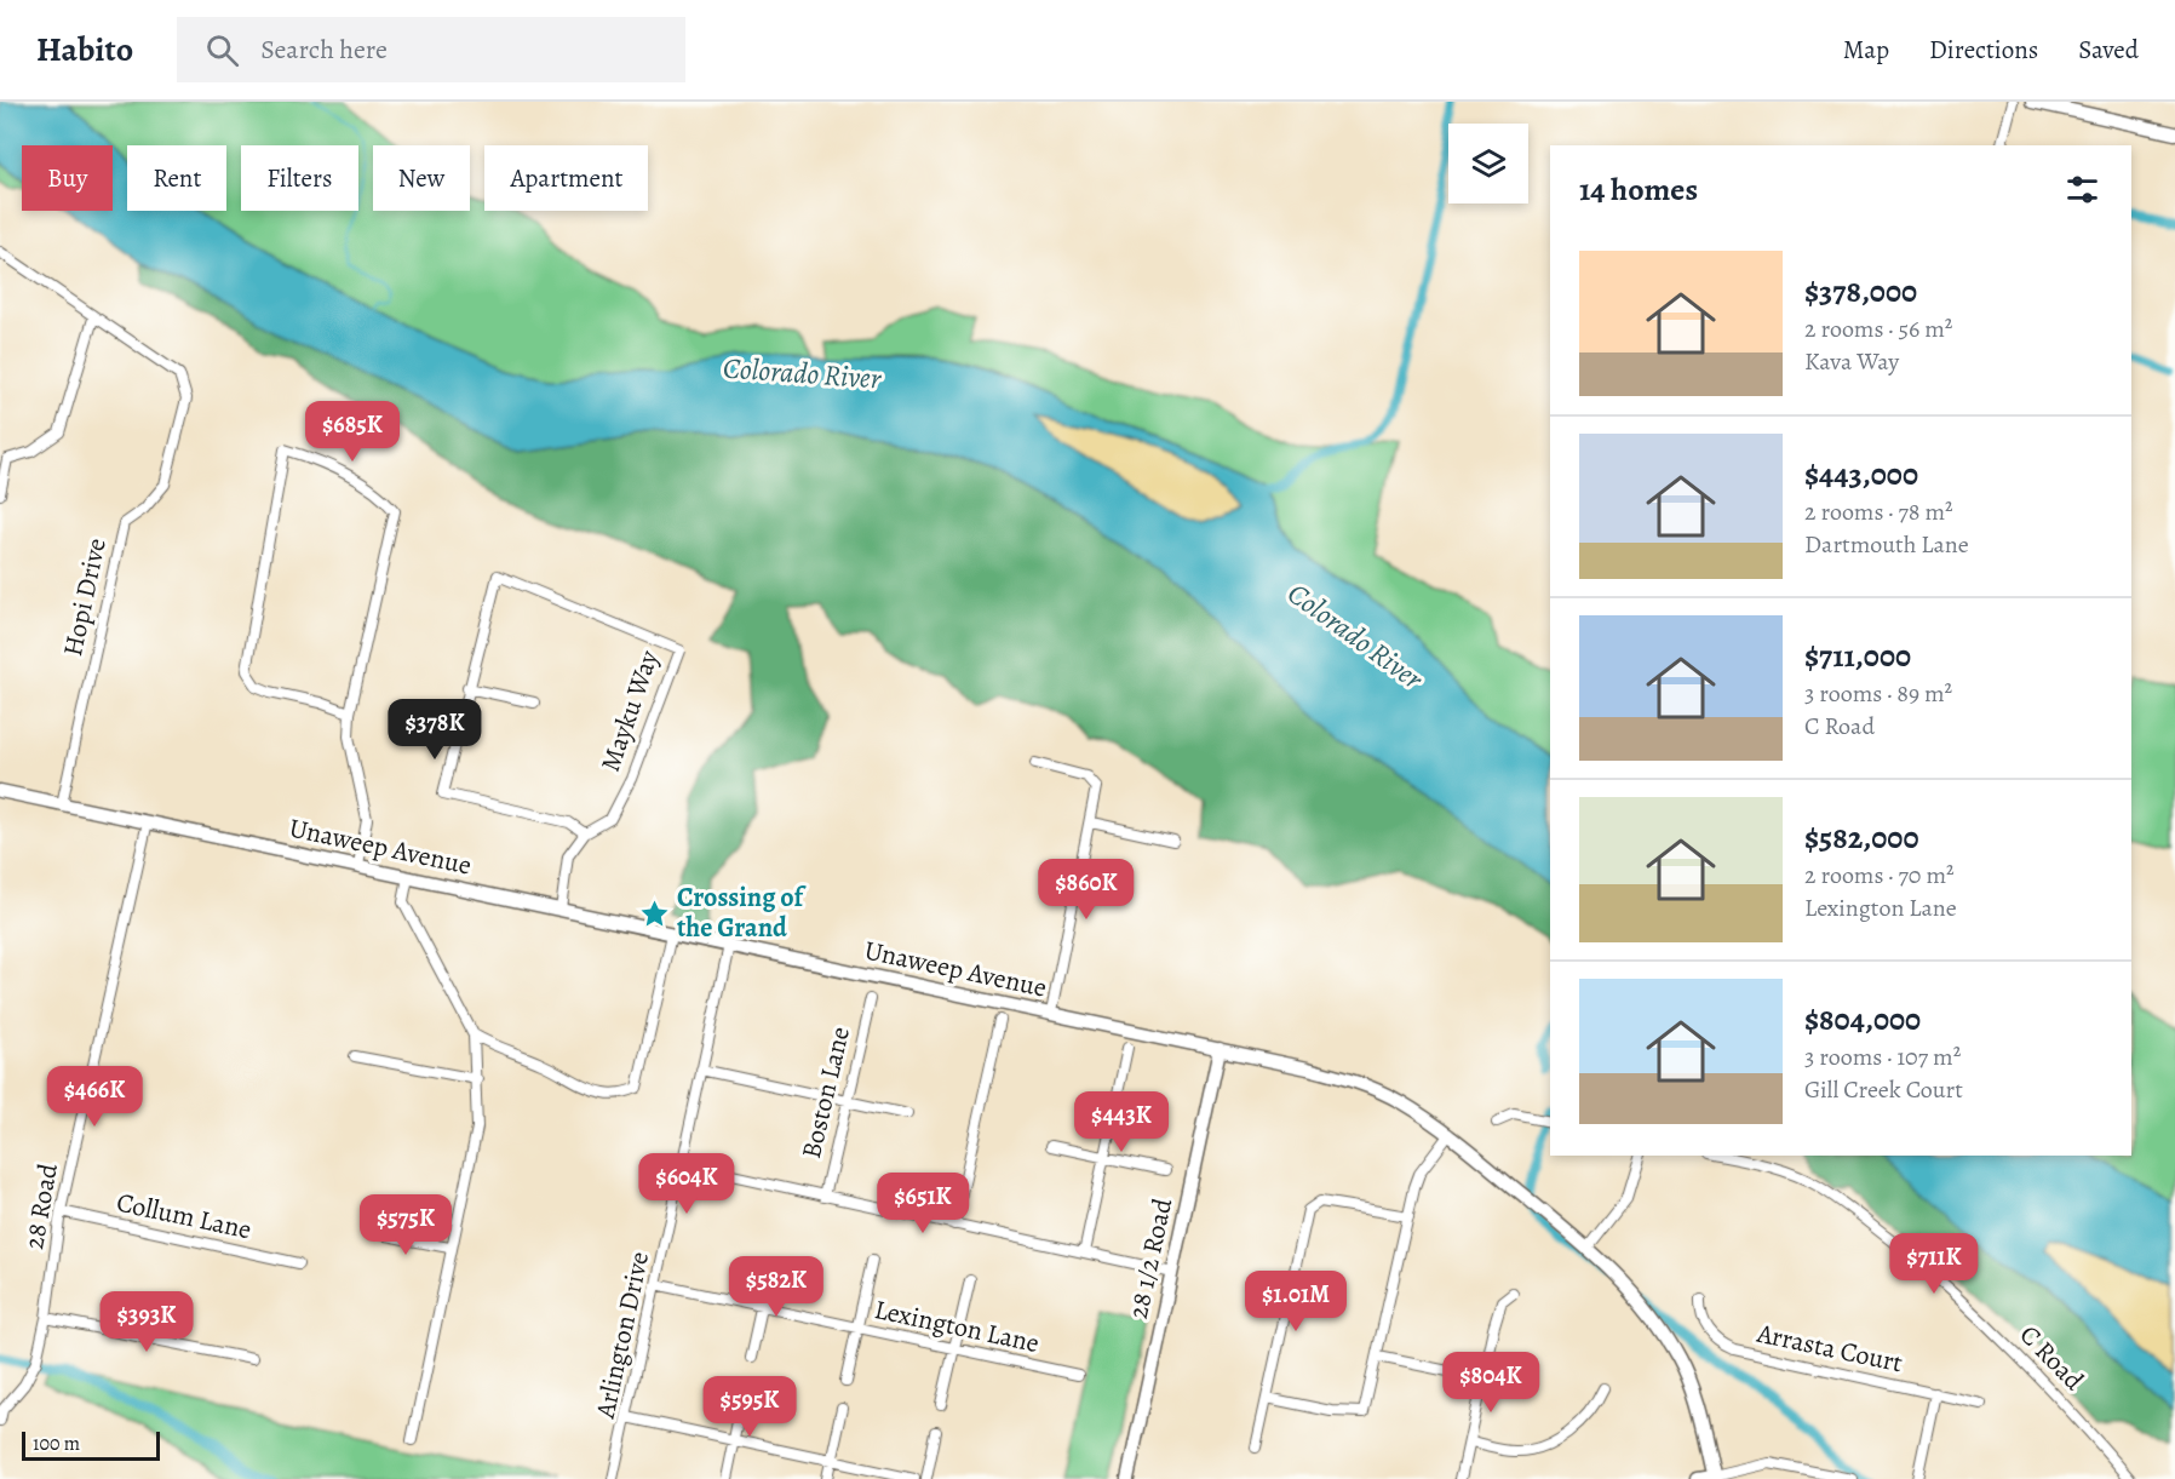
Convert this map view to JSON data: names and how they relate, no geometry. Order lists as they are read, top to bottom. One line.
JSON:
{"streets":{"main road":["Unaweep Avenue","28 1/2 Road"],"street":["Hopi Drive","Mayku Way","Boston Lane","28 Road","Collum Lane","Lexington Lane","Arlington Drive","Arrasta Court","C Road"]},"crossings":[["Hopi Drive","Unaweep Avenue"],["Mayku Way","Unaweep Avenue"],["Unaweep Avenue","28 Road"],["Unaweep Avenue","28 1/2 Road"],["Unaweep Avenue","Arlington Drive"],["28 Road","Collum Lane"],["Lexington Lane","Arlington Drive"]],"water":["Colorado River"],"places":{"place":["Crossing of the Grand"]},"scale_bar":"100 m","page":{"header":"Habito","search":"Search here","nav":["Map","Directions","Saved"],"chip":["Buy","Rent","Filters","New","Apartment"],"heading":"14 homes","list":[{"name":"$378,000","note":"2 rooms · 56 m² · Kava Way"},{"name":"$443,000","note":"2 rooms · 78 m² · Dartmouth Lane"},{"name":"$711,000","note":"3 rooms · 89 m² · C Road"},{"name":"$582,000","note":"2 rooms · 70 m² · Lexington Lane"},{"name":"$804,000","note":"3 rooms · 107 m² · Gill Creek Court"}],"price":["$685K","$378K","$860K","$466K","$443K","$604K","$651K","$575K","$711K","$582K","$1.01M","$393K","$804K","$595K"],"scale":"100 m"}}
